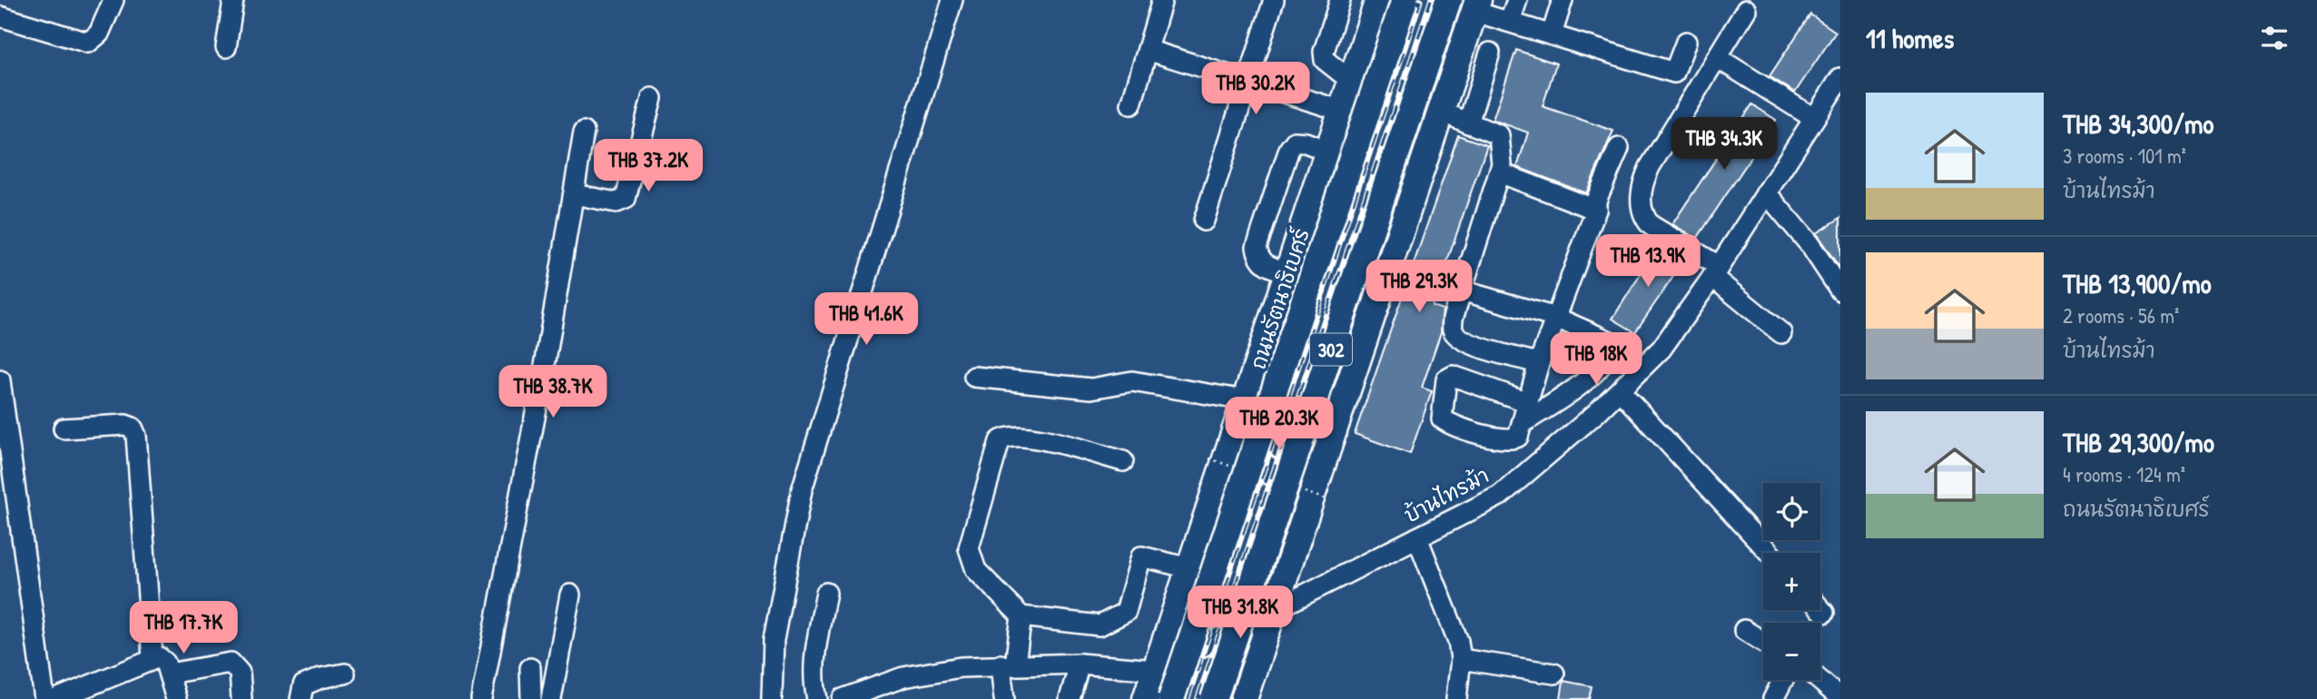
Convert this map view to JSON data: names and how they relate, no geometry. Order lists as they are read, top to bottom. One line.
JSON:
{"streets":{"main road":["ถนนรัตนาธิเบศร์","302"],"street":["บ้านไทรม้า"]},"crossings":[["302","บ้านไทรม้า"]],"page":{"heading":"11 homes","price":["THB 30.2K","THB 34.3K","THB 37.2K","THB 13.9K","THB 29.3K","THB 41.6K","THB 18K","THB 38.7K","THB 20.3K","THB 31.8K","THB 17.7K"],"list":[{"name":"THB 34,300/mo","note":"3 rooms · 101 m² · บ้านไทรม้า"},{"name":"THB 13,900/mo","note":"2 rooms · 56 m² · บ้านไทรม้า"},{"name":"THB 29,300/mo","note":"4 rooms · 124 m² · ถนนรัตนาธิเบศร์"}],"map_buttons":["+","−"]}}
